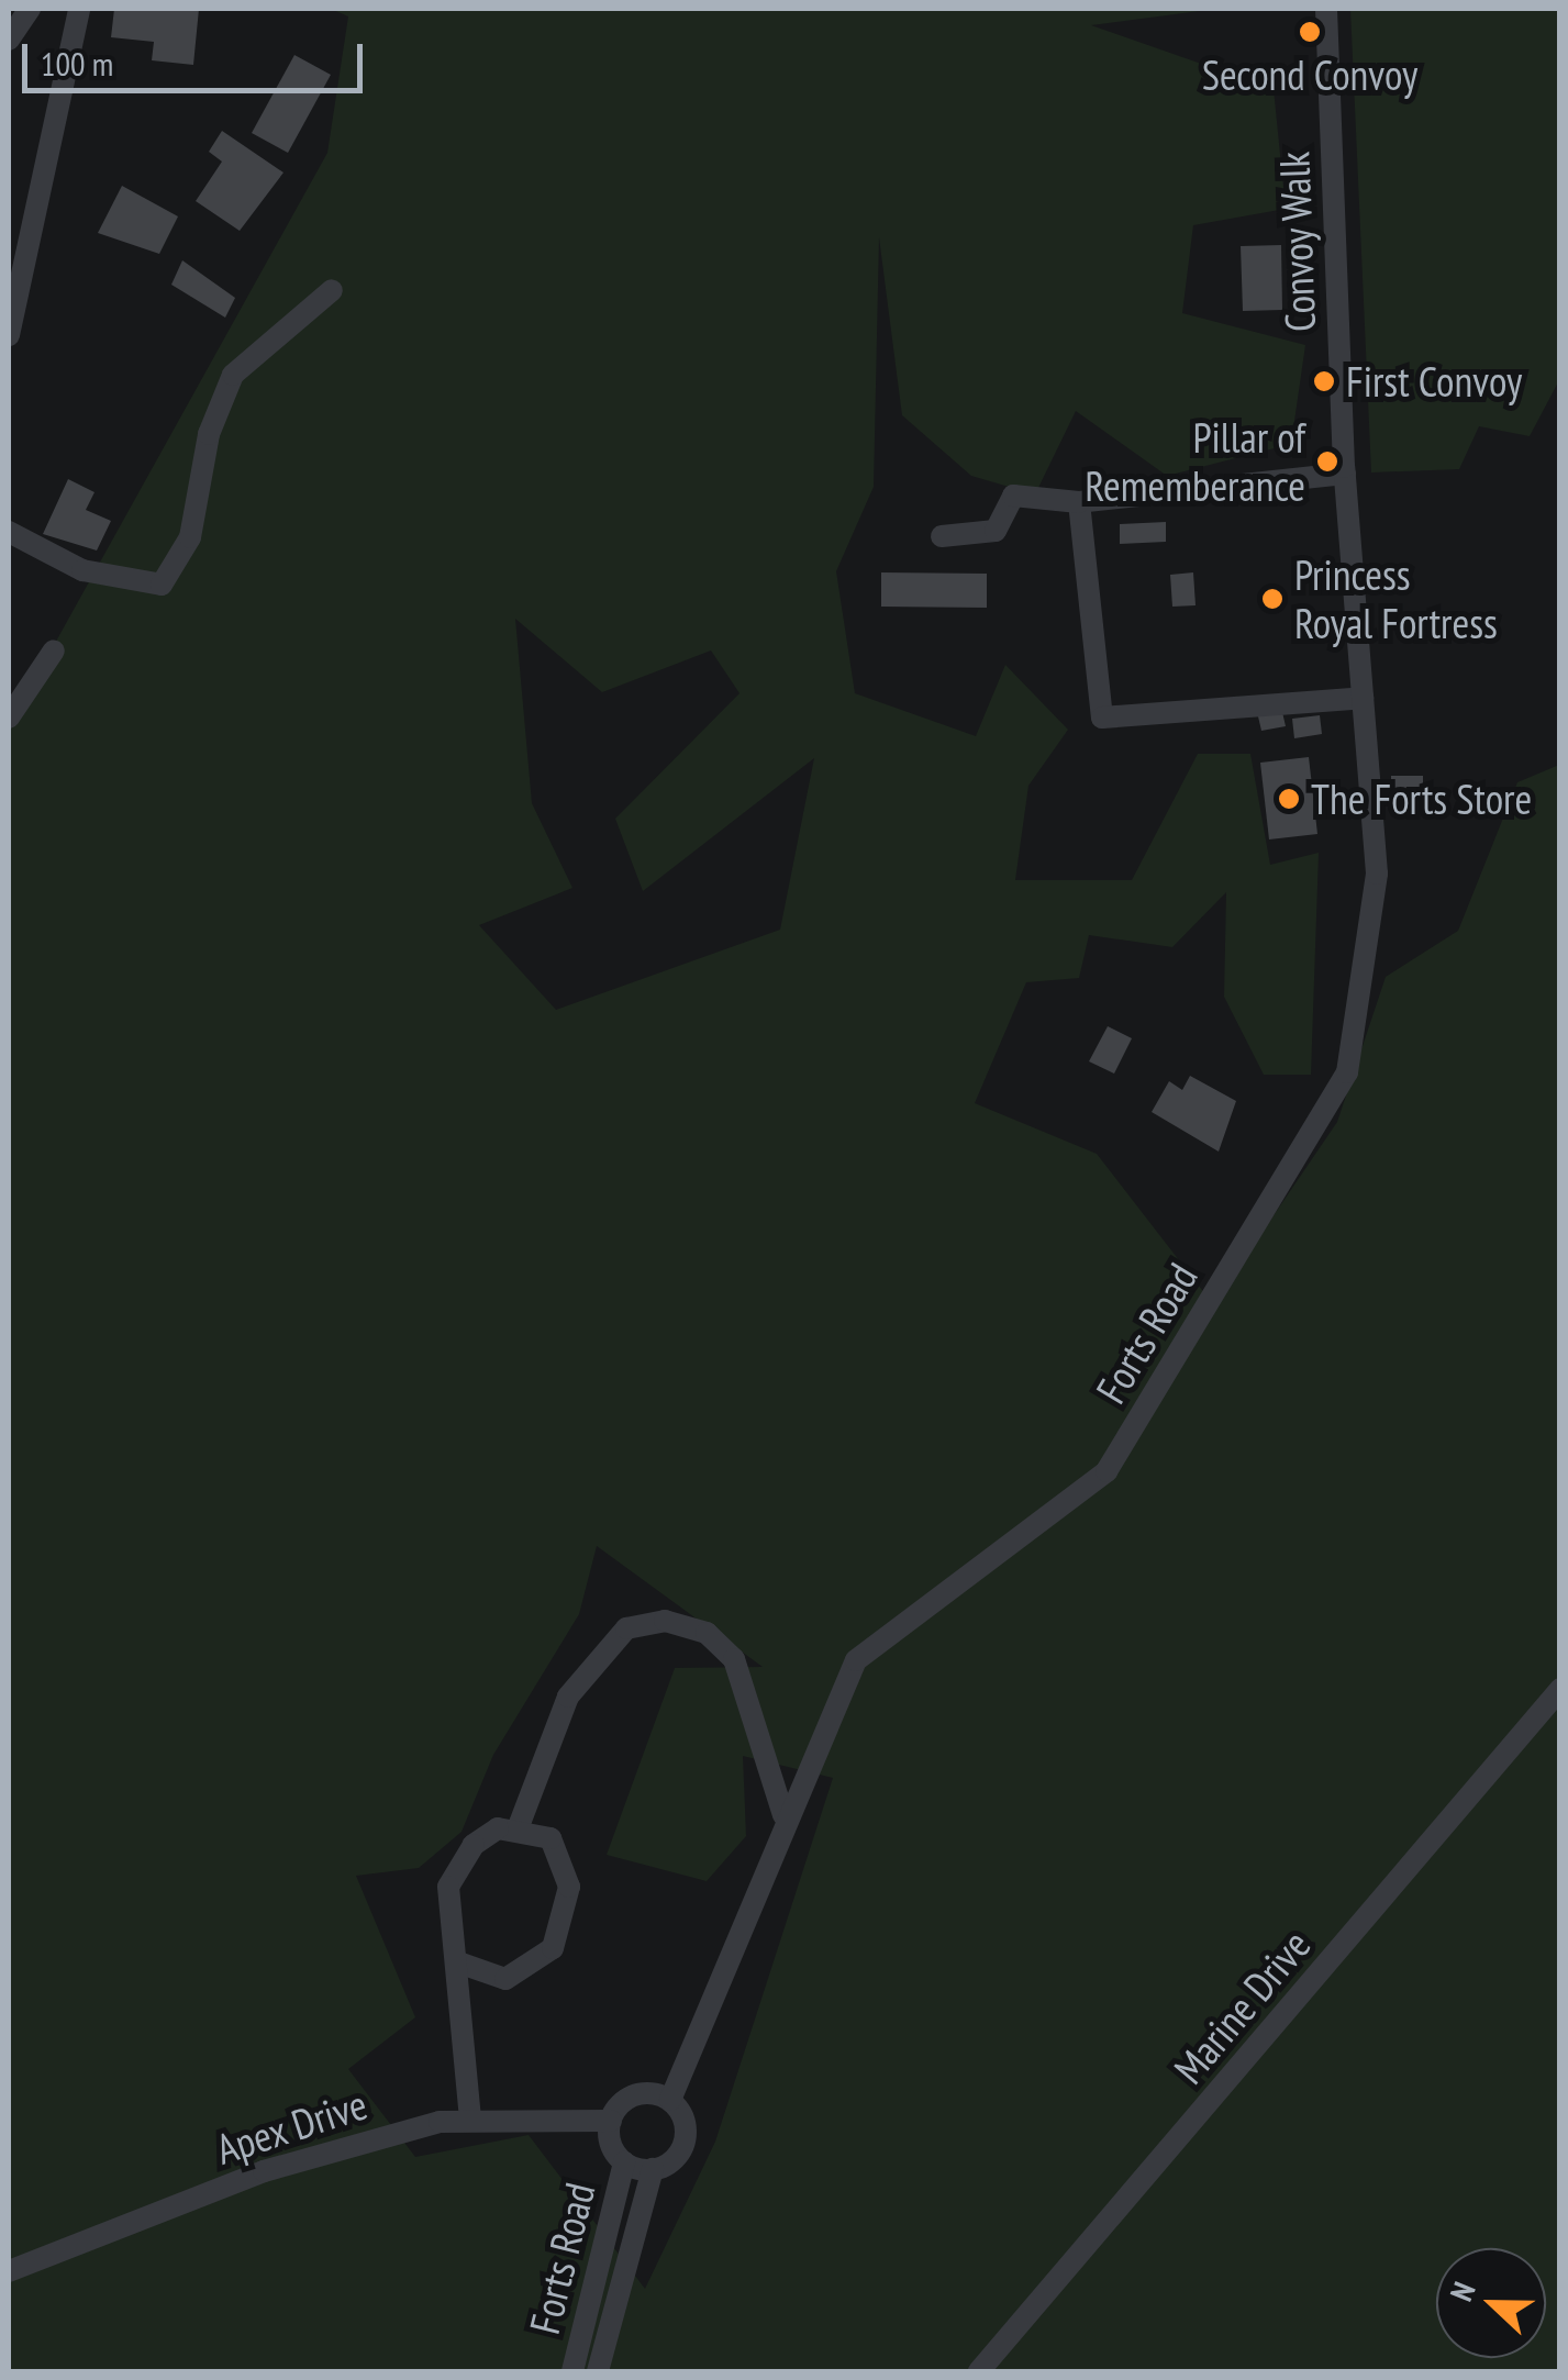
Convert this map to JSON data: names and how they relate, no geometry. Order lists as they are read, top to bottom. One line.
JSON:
{"streets":{"street":["Convoy Walk","Forts Road","Marine Drive","Apex Drive"]},"crossings":[["Convoy Walk","Forts Road"],["Forts Road","Apex Drive"]],"places":["Second Convoy","First Convoy","Pillar of Rememberance","Princess Royal Fortress","The Forts Store"],"scale_bar":"100 m","north":"left"}
